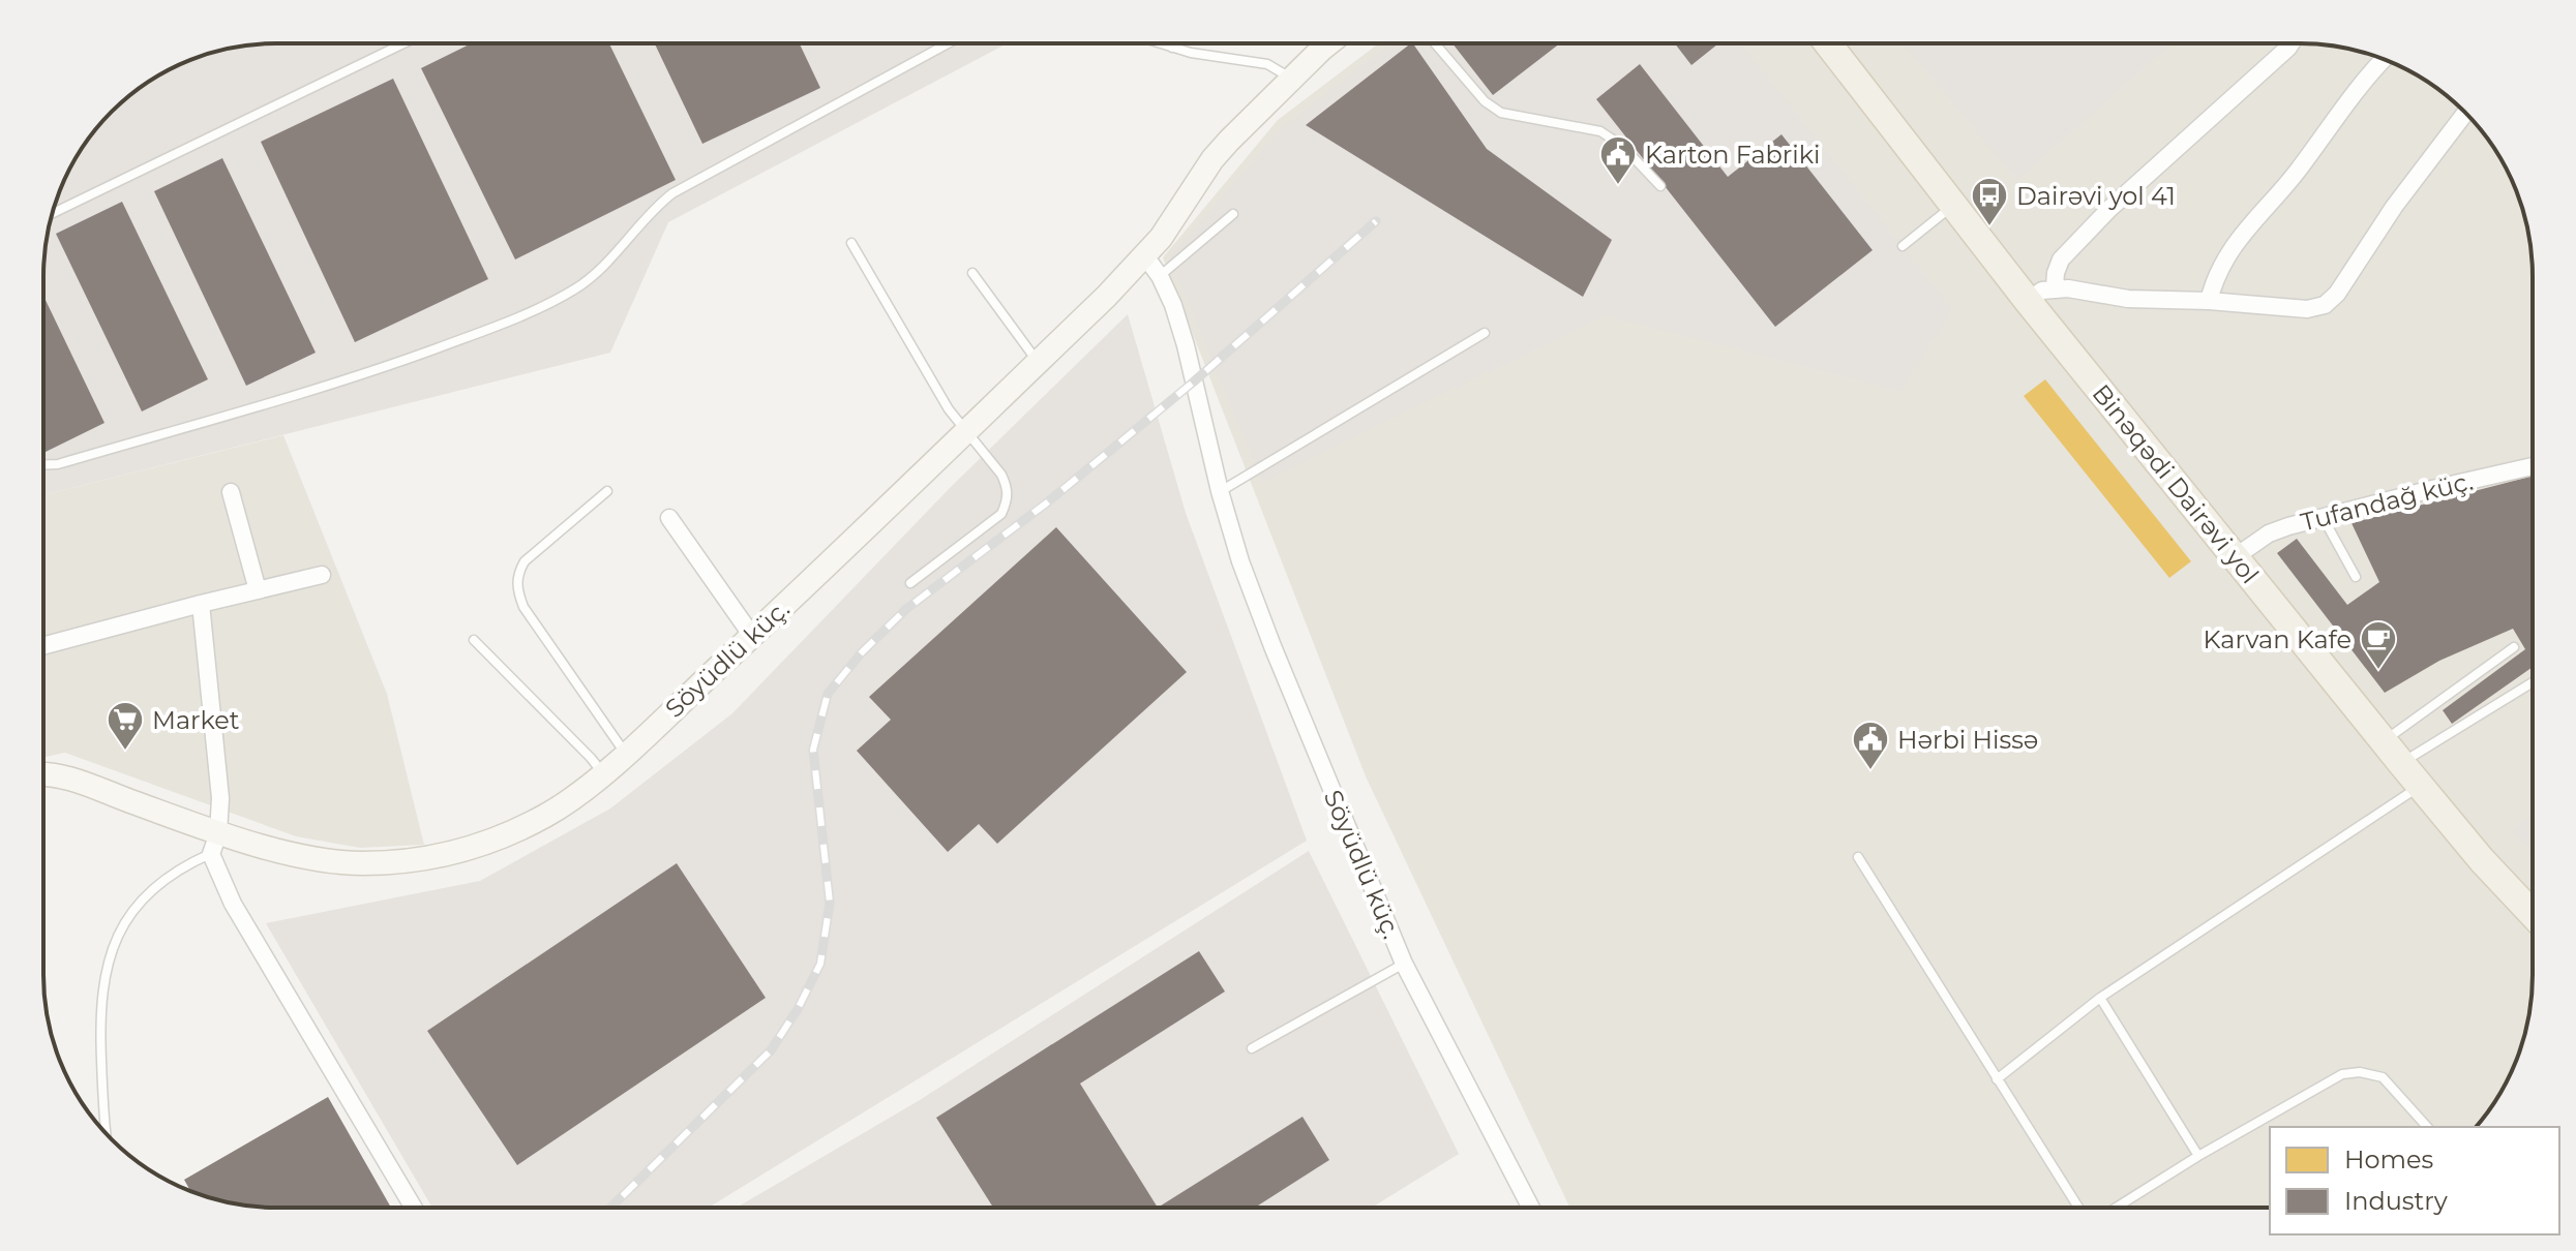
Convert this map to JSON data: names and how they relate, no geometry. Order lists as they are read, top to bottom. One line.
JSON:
{"streets":{"main road":["Binəqədi Dairəvi yol"],"street":["Tufandağ küç.","Söyüdlü küç."]},"crossings":[["Binəqədi Dairəvi yol","Tufandağ küç."]],"places":{"public building":["Karton Fabriki","Hərbi Hissə"],"bus stop":["Dairəvi yol 41"],"cafe":["Karvan Kafe"],"supermarket":["Market"]},"legend":["Homes","Industry"]}
